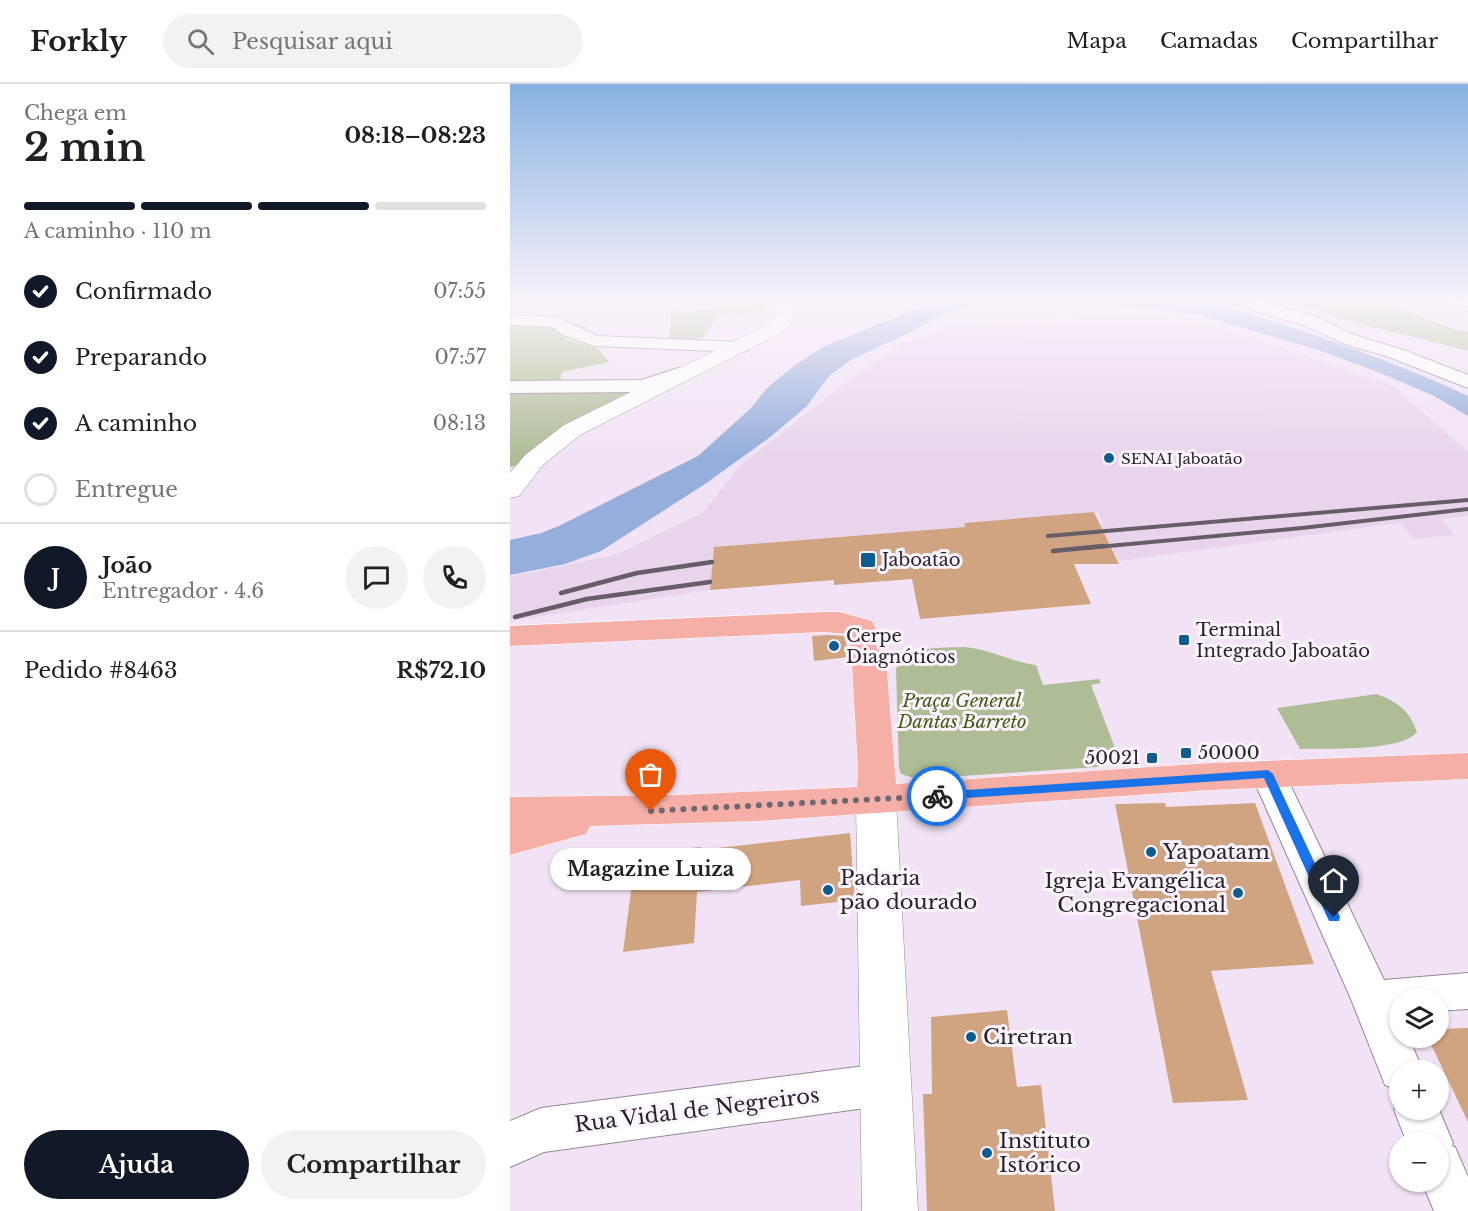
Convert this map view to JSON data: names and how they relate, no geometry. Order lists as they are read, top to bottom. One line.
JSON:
{"streets":{"street":["Rua Vidal de Negreiros"]},"parks":["Praça General Dantas Barreto"],"places":{"other":["SENAI Jaboatão","Cerpe Diagnóticos","Magazine Luiza","Yapoatam","Padaria pão dourado","Igreja Evangélica Congregacional","Ciretran","Instituto Istórico"],"transit":["Jaboatão","Terminal Integrado Jaboatão","50000","50021"]},"page":{"header":"Forkly","search":"Pesquisar aqui","nav":["Mapa","Camadas","Compartilhar"],"heading":["2 min","Chega em","08:18–08:23"],"panel":["João","Entregador · 4.6","Pedido #8463","R$72.10"],"bar":"A caminho · 110 m","list":[["Confirmado","07:55"],["Preparando","07:57"],["A caminho","08:13"],"Entregue"],"round":"J","bubble":"Magazine Luiza","map_buttons":["+","−"],"buttons":["Ajuda","Compartilhar"]}}
